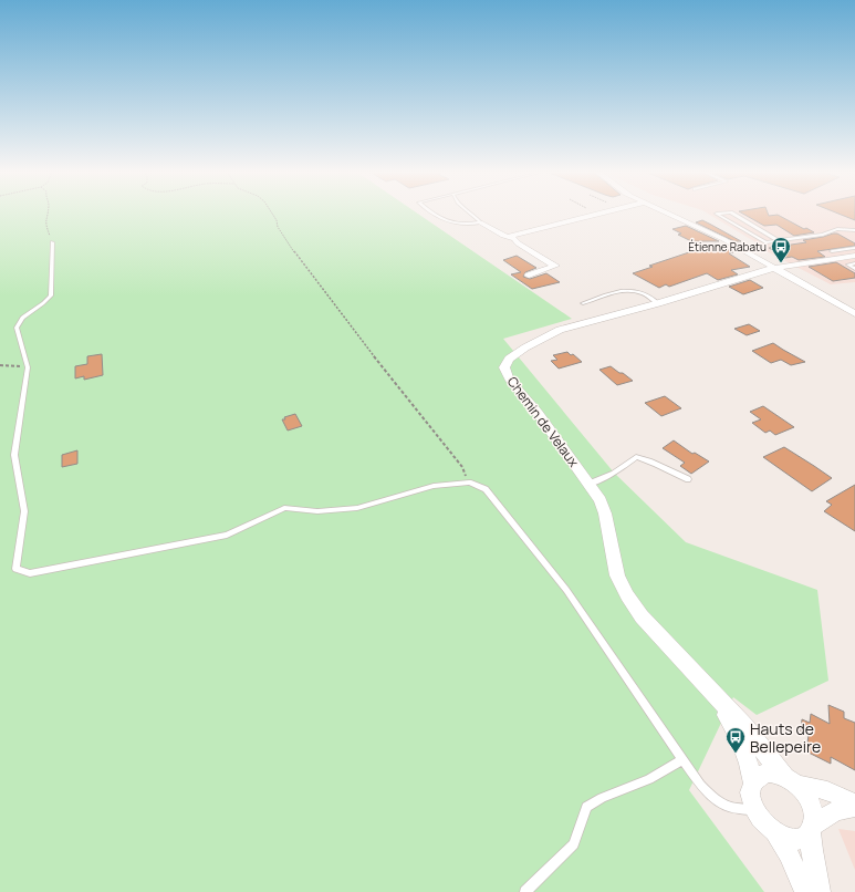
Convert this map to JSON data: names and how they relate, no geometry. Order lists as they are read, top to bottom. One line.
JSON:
{"streets":{"street":["Chemin de Velaux"]},"places":{"bus stop":["Étienne Rabatu","Hauts de Bellepeire"]}}
